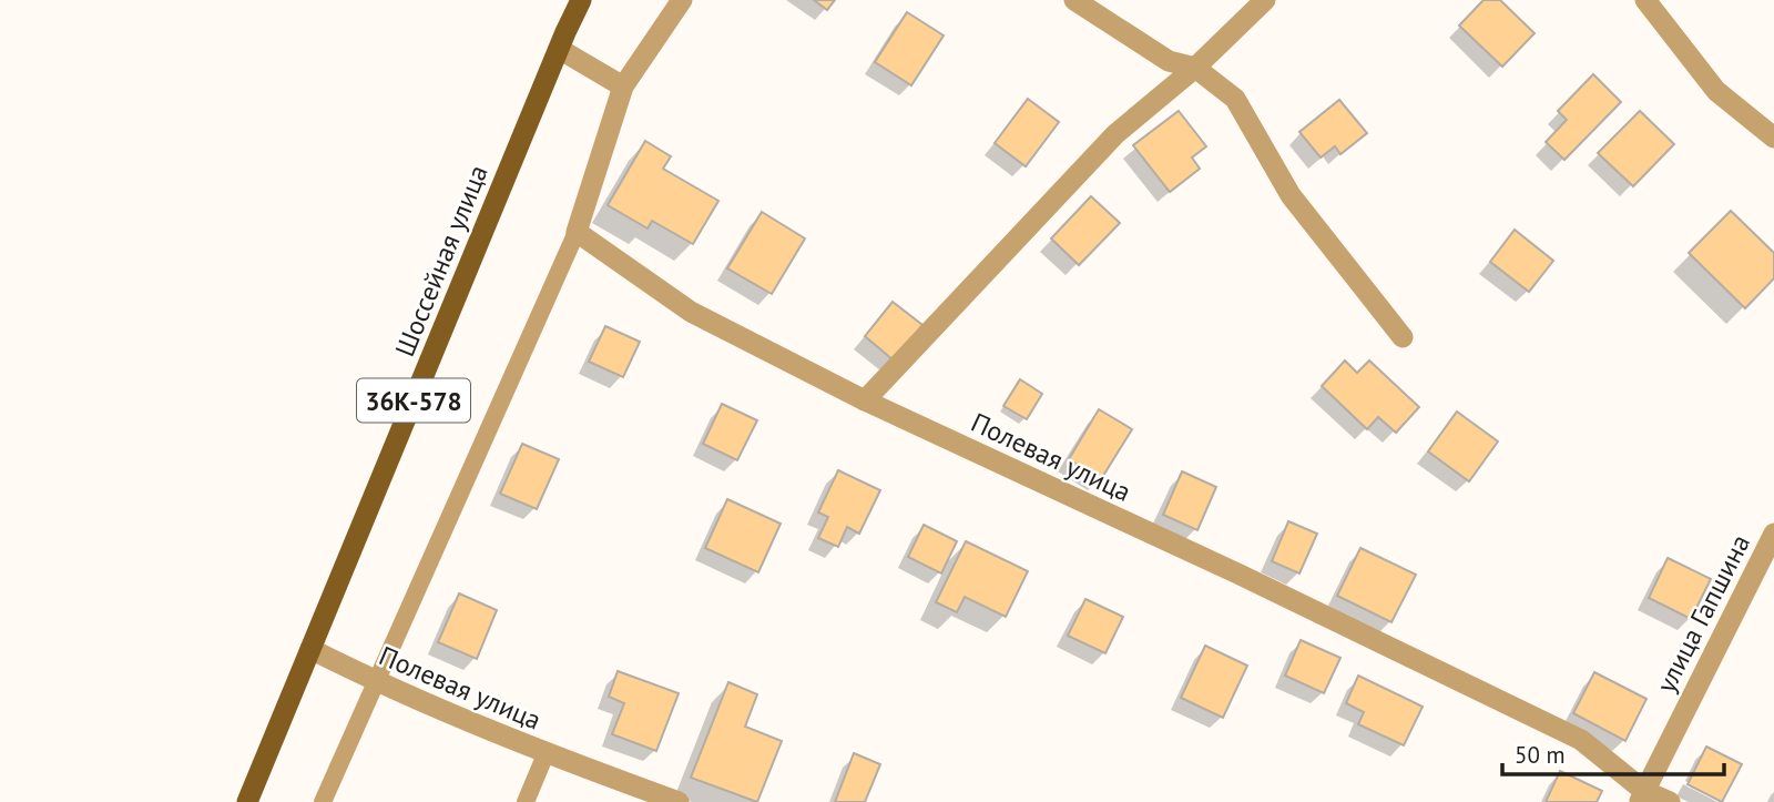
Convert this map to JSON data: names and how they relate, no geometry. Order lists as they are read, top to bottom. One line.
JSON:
{"streets":{"main road":["Шоссейная улица","36К-578"],"street":["Полевая улица","улица Гапшина"]},"crossings":[["Шоссейная улица","Полевая улица"],["Полевая улица","улица Гапшина"]],"scale_bar":"50 m"}
